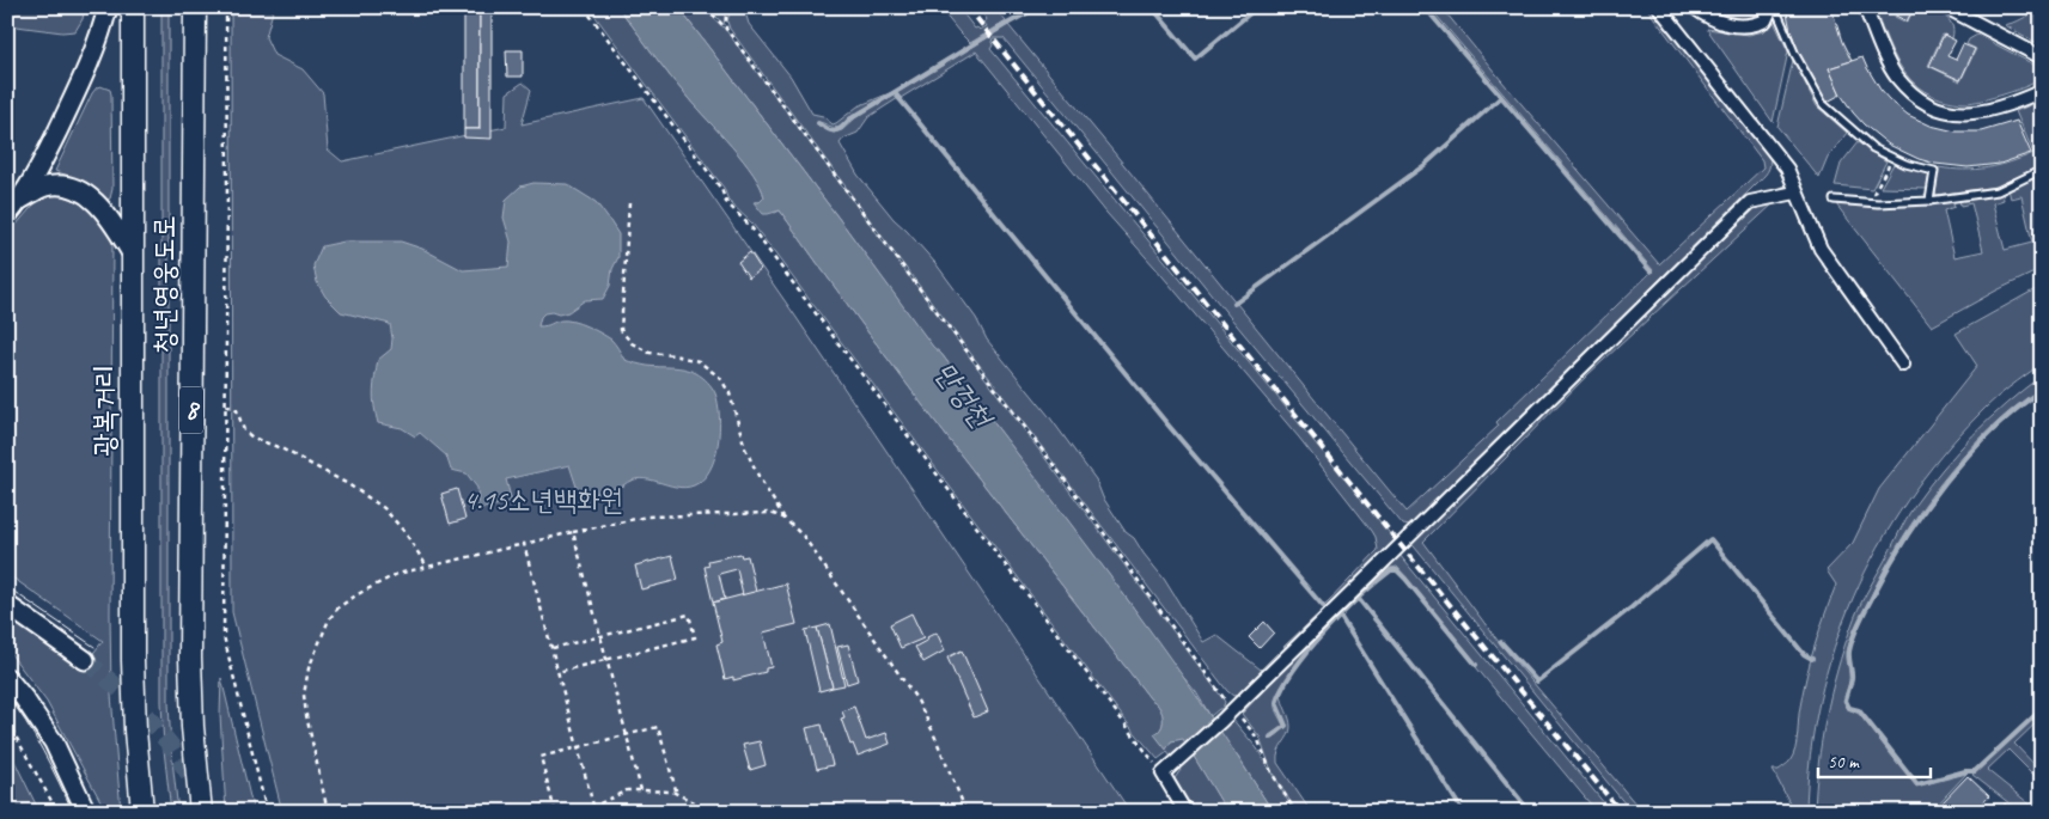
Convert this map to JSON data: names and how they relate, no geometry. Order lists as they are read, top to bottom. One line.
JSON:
{"streets":{"highway":["청년영웅도로","광복거리","8"]},"water":["만겅천"],"parks":["4.15소년백화원"],"scale_bar":"50 m"}
